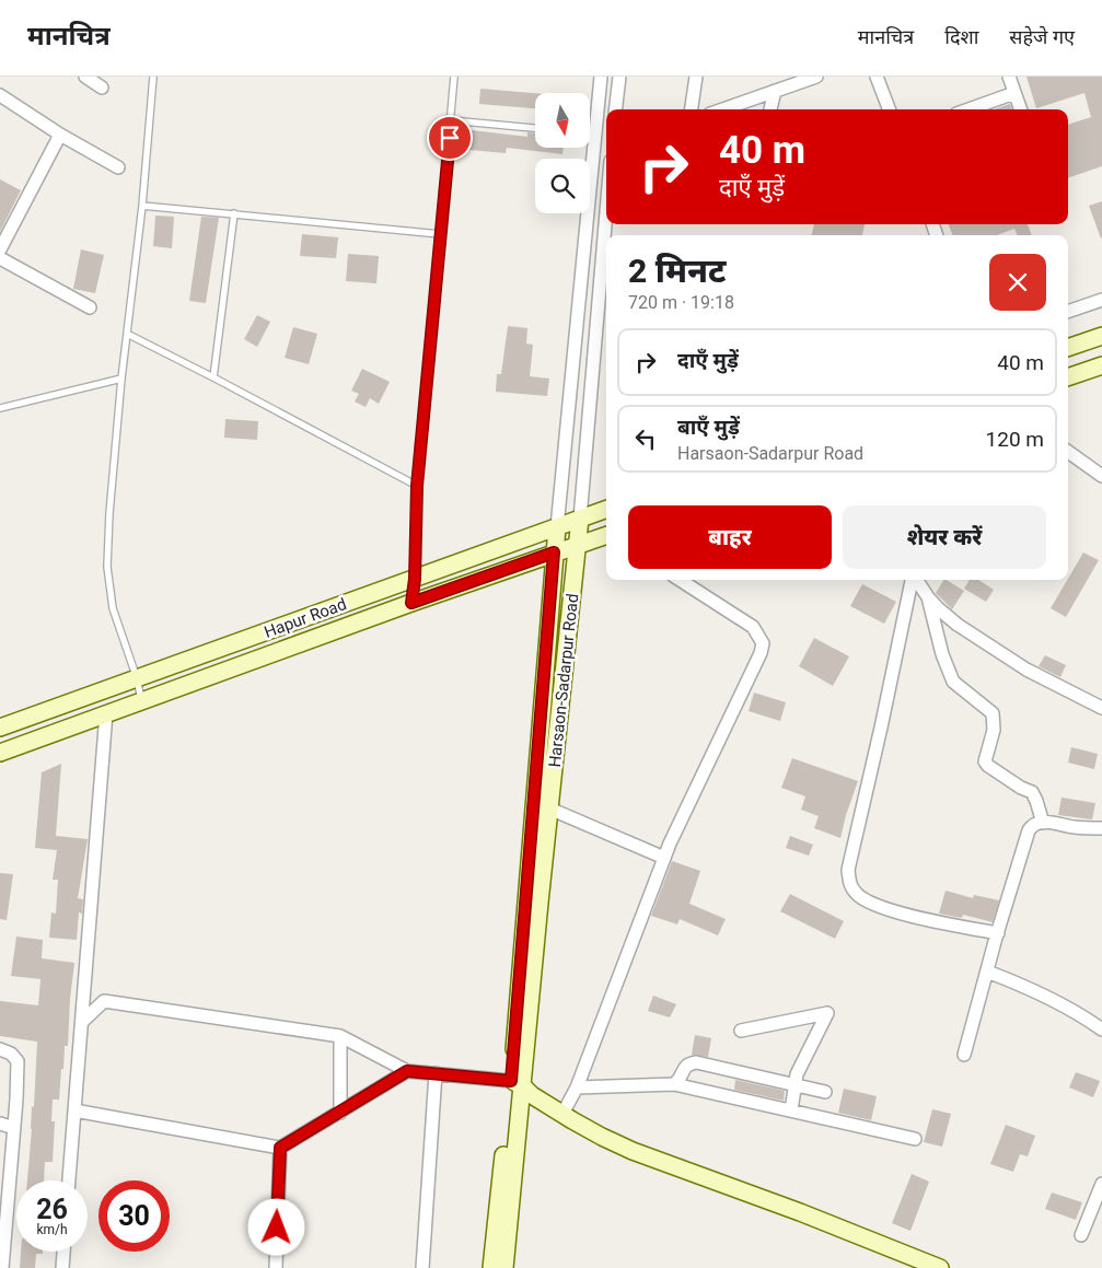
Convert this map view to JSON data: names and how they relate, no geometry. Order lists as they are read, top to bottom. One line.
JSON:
{"streets":{"street":["Hapur Road","Harsaon-Sadarpur Road"]},"crossings":[["Hapur Road","Harsaon-Sadarpur Road"]],"north":"bottom","page":{"header":"मानचित्र","nav":["मानचित्र","दिशा","सहेजे गए"],"turn":["40 m","दाएँ मुड़ें"],"heading":["2 मिनट","720 m · 19:18"],"list":[{"name":"दाएँ मुड़ें","value":"40 m"},{"name":"बाएँ मुड़ें","note":"Harsaon-Sadarpur Road","value":"120 m"}],"buttons":["बाहर","शेयर करें"],"speed":"26 km/h","limit":"30"}}
